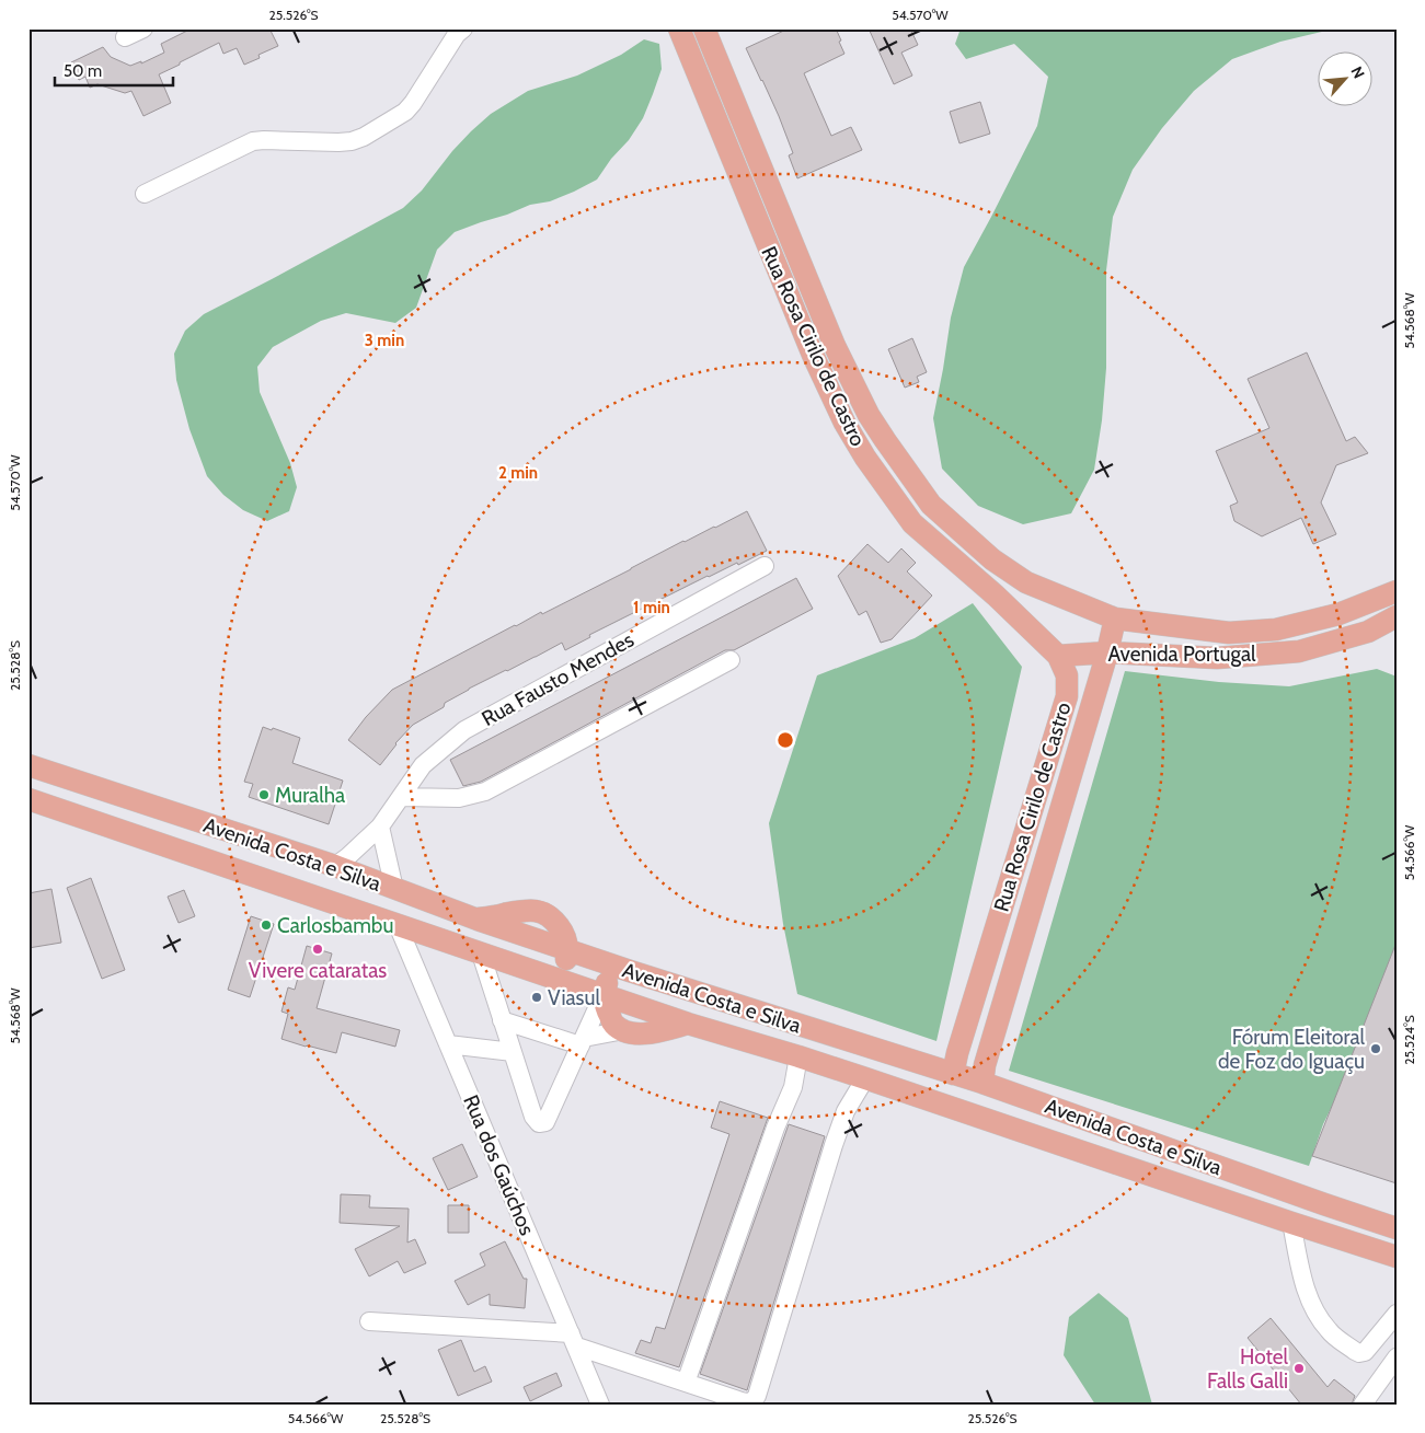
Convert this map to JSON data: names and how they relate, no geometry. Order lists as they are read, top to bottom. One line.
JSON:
{"streets":{"main road":["Rua Rosa Cirilo de Castro","Avenida Portugal","Avenida Costa e Silva"],"street":["Rua Fausto Mendes","Rua dos Gaúchos"]},"crossings":[["Rua Rosa Cirilo de Castro","Avenida Portugal"],["Rua Rosa Cirilo de Castro","Avenida Costa e Silva"],["Rua Fausto Mendes","Avenida Costa e Silva"],["Avenida Costa e Silva","Rua dos Gaúchos"]],"places":["Muralha","Carlosbambu","Vivere cataratas","Viasul","Fórum Eleitoral de Foz do Iguaçu","Hotel Falls Galli"],"scale_bar":"50 m","north":"top right","coordinates":["25.526°S","54.570°W","54.568°W","25.528°S","54.566°W","25.524°S"],"rings":["3 min","2 min","1 min"]}
